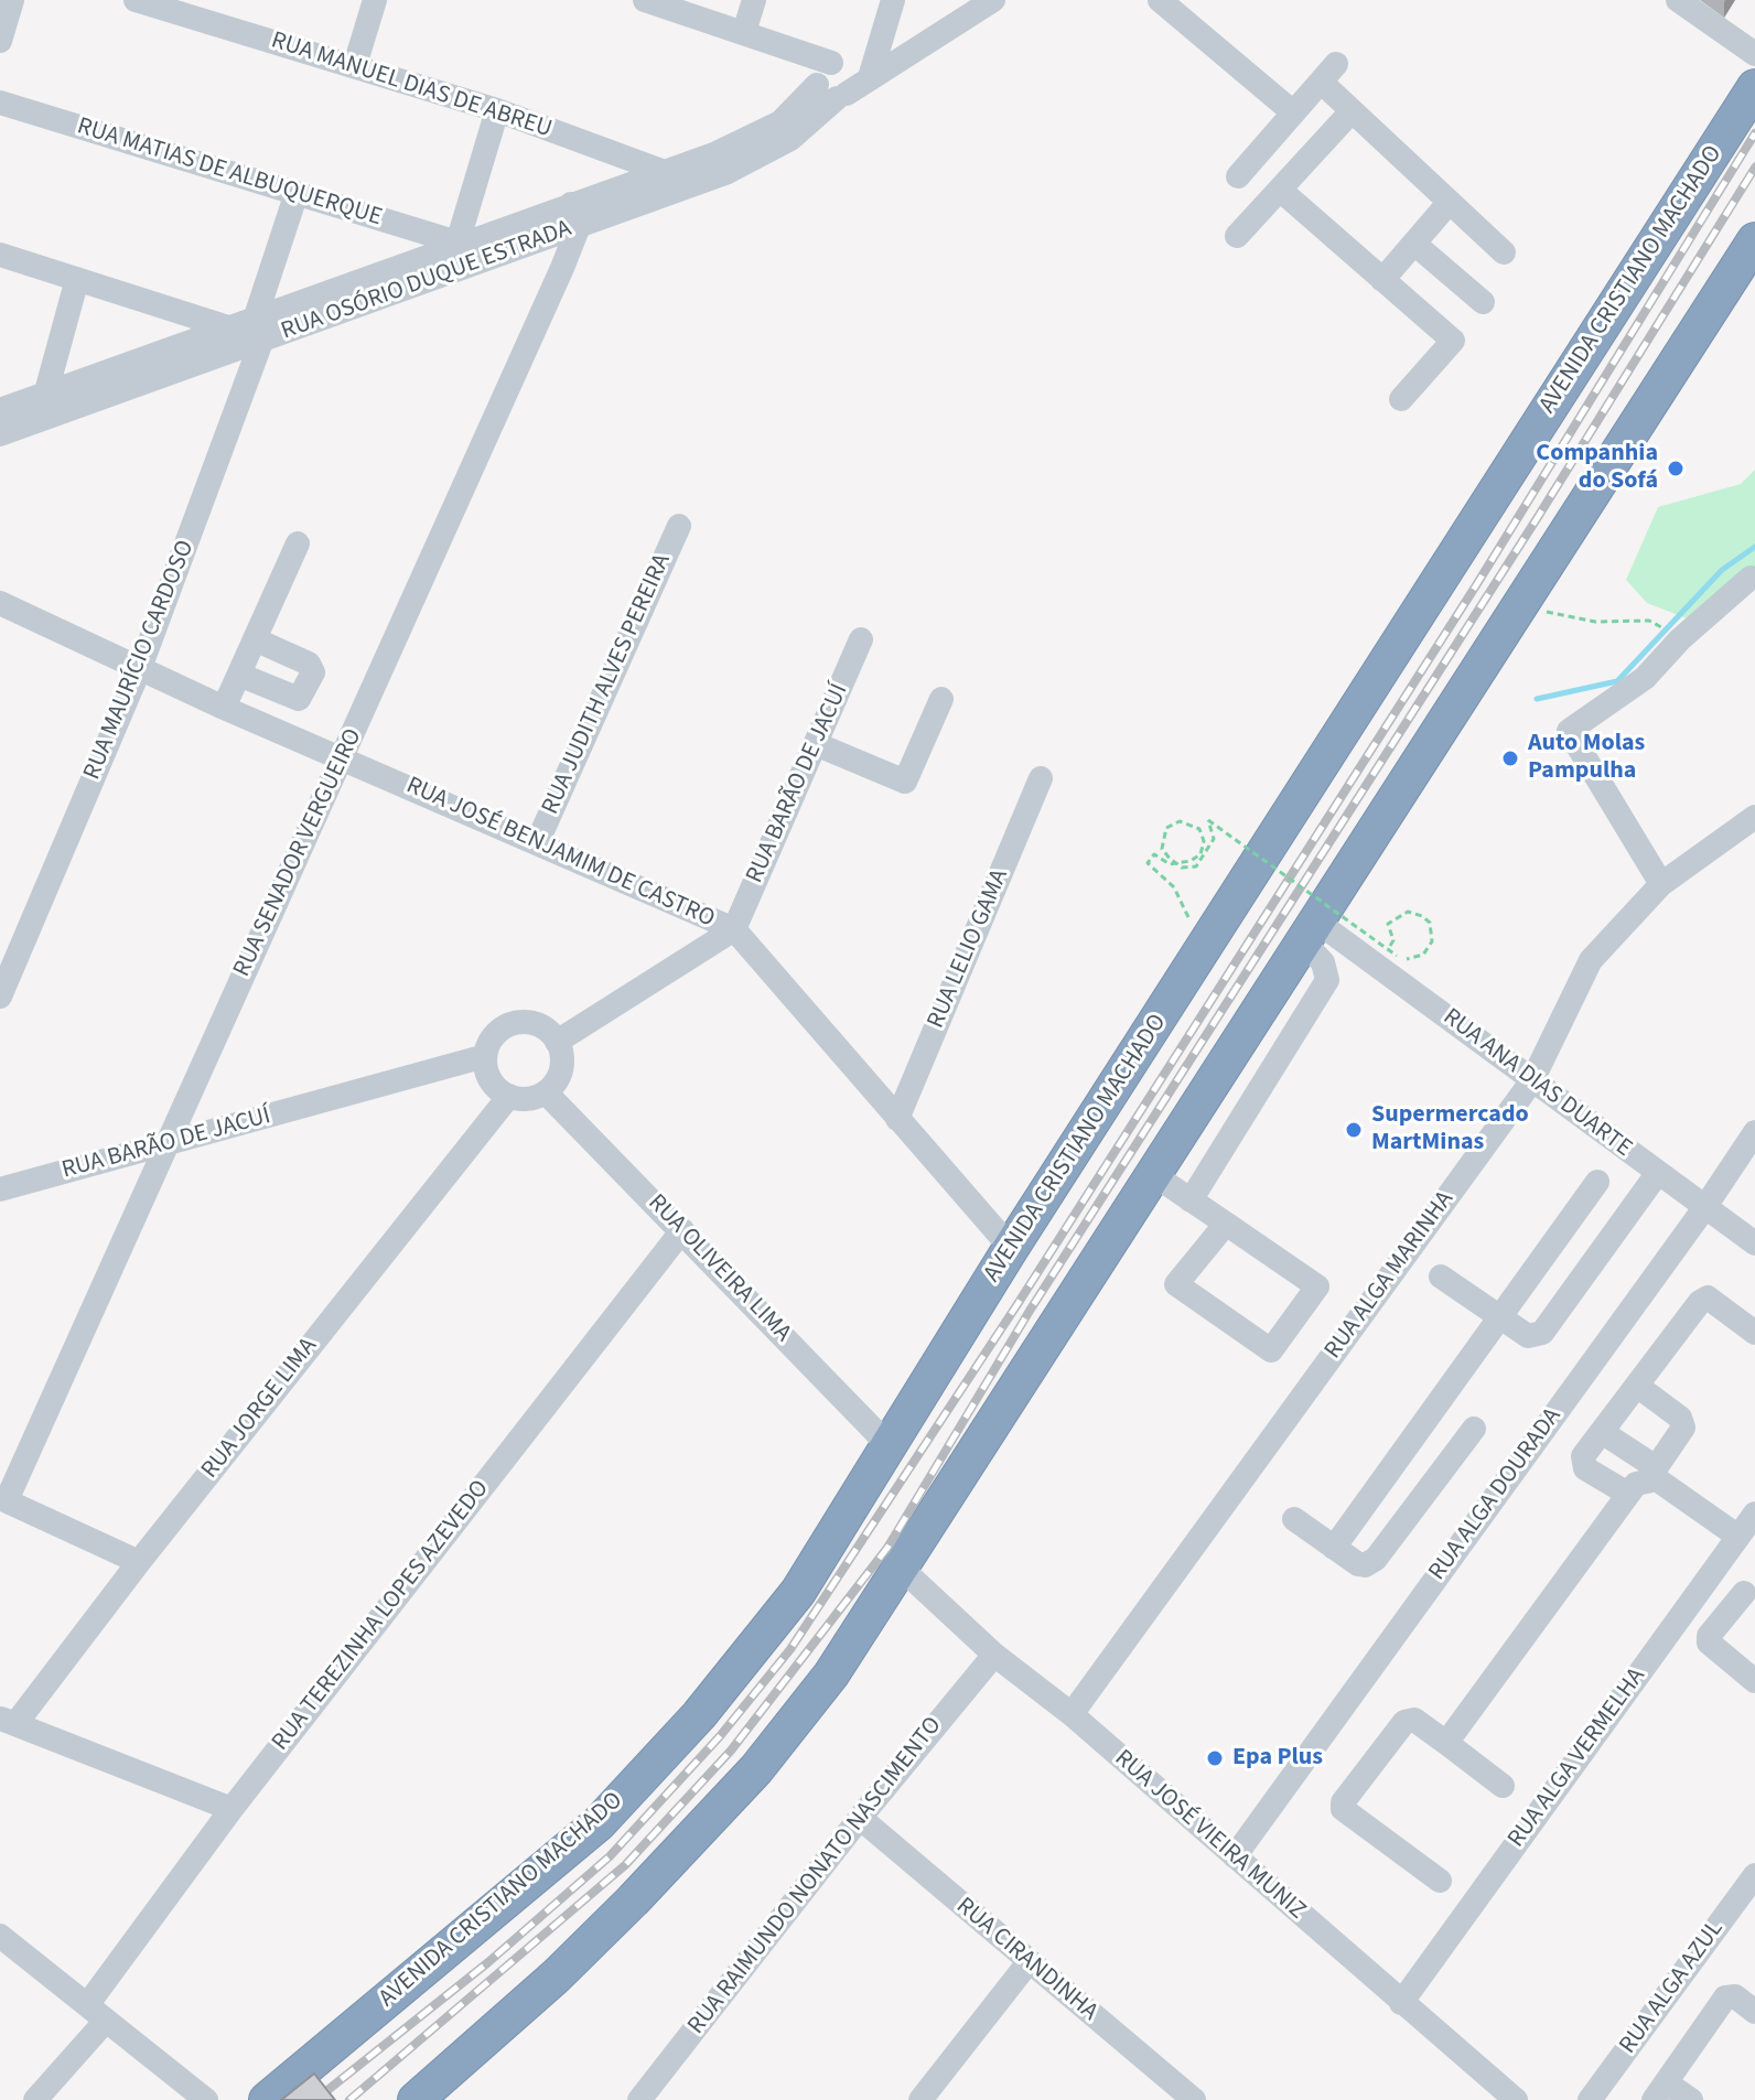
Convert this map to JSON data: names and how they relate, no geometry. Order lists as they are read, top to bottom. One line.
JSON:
{"streets":{"highway":["AVENIDA CRISTIANO MACHADO"],"street":["RUA MANUEL DIAS DE ABREU","RUA MATIAS DE ALBUQUERQUE","RUA OSÓRIO DUQUE ESTRADA","RUA MAURÍCIO CARDOSO","RUA JUDITH ALVES PEREIRA","RUA BARÃO DE JACUÍ","RUA SENADOR VERGUEIRO","RUA JOSÉ BENJAMIM DE CASTRO","RUA LELIO GAMA","RUA ANA DIAS DUARTE","RUA OLIVEIRA LIMA","RUA ALGA MARINHA","RUA JORGE LIMA","RUA ALGA DOURADA","RUA TEREZINHA LOPES AZEVEDO","RUA ALGA VERMELHA","RUA JOSÉ VIEIRA MUNIZ","RUA RAIMUNDO NONATO NASCIMENTO","RUA CIRANDINHA","RUA ALGA AZUL"]},"crossings":[["RUA MANUEL DIAS DE ABREU","RUA OSÓRIO DUQUE ESTRADA"],["RUA MATIAS DE ALBUQUERQUE","RUA OSÓRIO DUQUE ESTRADA"],["RUA MATIAS DE ALBUQUERQUE","RUA MAURÍCIO CARDOSO"],["AVENIDA CRISTIANO MACHADO","RUA JOSÉ BENJAMIM DE CASTRO"],["AVENIDA CRISTIANO MACHADO","RUA OLIVEIRA LIMA"],["RUA OSÓRIO DUQUE ESTRADA","RUA MAURÍCIO CARDOSO"],["RUA OSÓRIO DUQUE ESTRADA","RUA SENADOR VERGUEIRO"],["RUA MAURÍCIO CARDOSO","RUA JOSÉ BENJAMIM DE CASTRO"],["RUA JUDITH ALVES PEREIRA","RUA JOSÉ BENJAMIM DE CASTRO"],["RUA BARÃO DE JACUÍ","RUA SENADOR VERGUEIRO"],["RUA BARÃO DE JACUÍ","RUA JOSÉ BENJAMIM DE CASTRO"],["RUA BARÃO DE JACUÍ","RUA OLIVEIRA LIMA"],["RUA BARÃO DE JACUÍ","RUA JORGE LIMA"],["RUA SENADOR VERGUEIRO","RUA JOSÉ BENJAMIM DE CASTRO"],["RUA JOSÉ BENJAMIM DE CASTRO","RUA LELIO GAMA"],["RUA ANA DIAS DUARTE","RUA ALGA MARINHA"],["RUA ANA DIAS DUARTE","RUA ALGA DOURADA"],["RUA OLIVEIRA LIMA","RUA JORGE LIMA"],["RUA OLIVEIRA LIMA","RUA TEREZINHA LOPES AZEVEDO"],["RUA ALGA MARINHA","RUA JOSÉ VIEIRA MUNIZ"],["RUA ALGA DOURADA","RUA JOSÉ VIEIRA MUNIZ"],["RUA ALGA VERMELHA","RUA JOSÉ VIEIRA MUNIZ"],["RUA JOSÉ VIEIRA MUNIZ","RUA RAIMUNDO NONATO NASCIMENTO"],["RUA RAIMUNDO NONATO NASCIMENTO","RUA CIRANDINHA"]],"places":["Companhia do Sofá","Auto Molas Pampulha","Supermercado MartMinas","Epa Plus"]}
